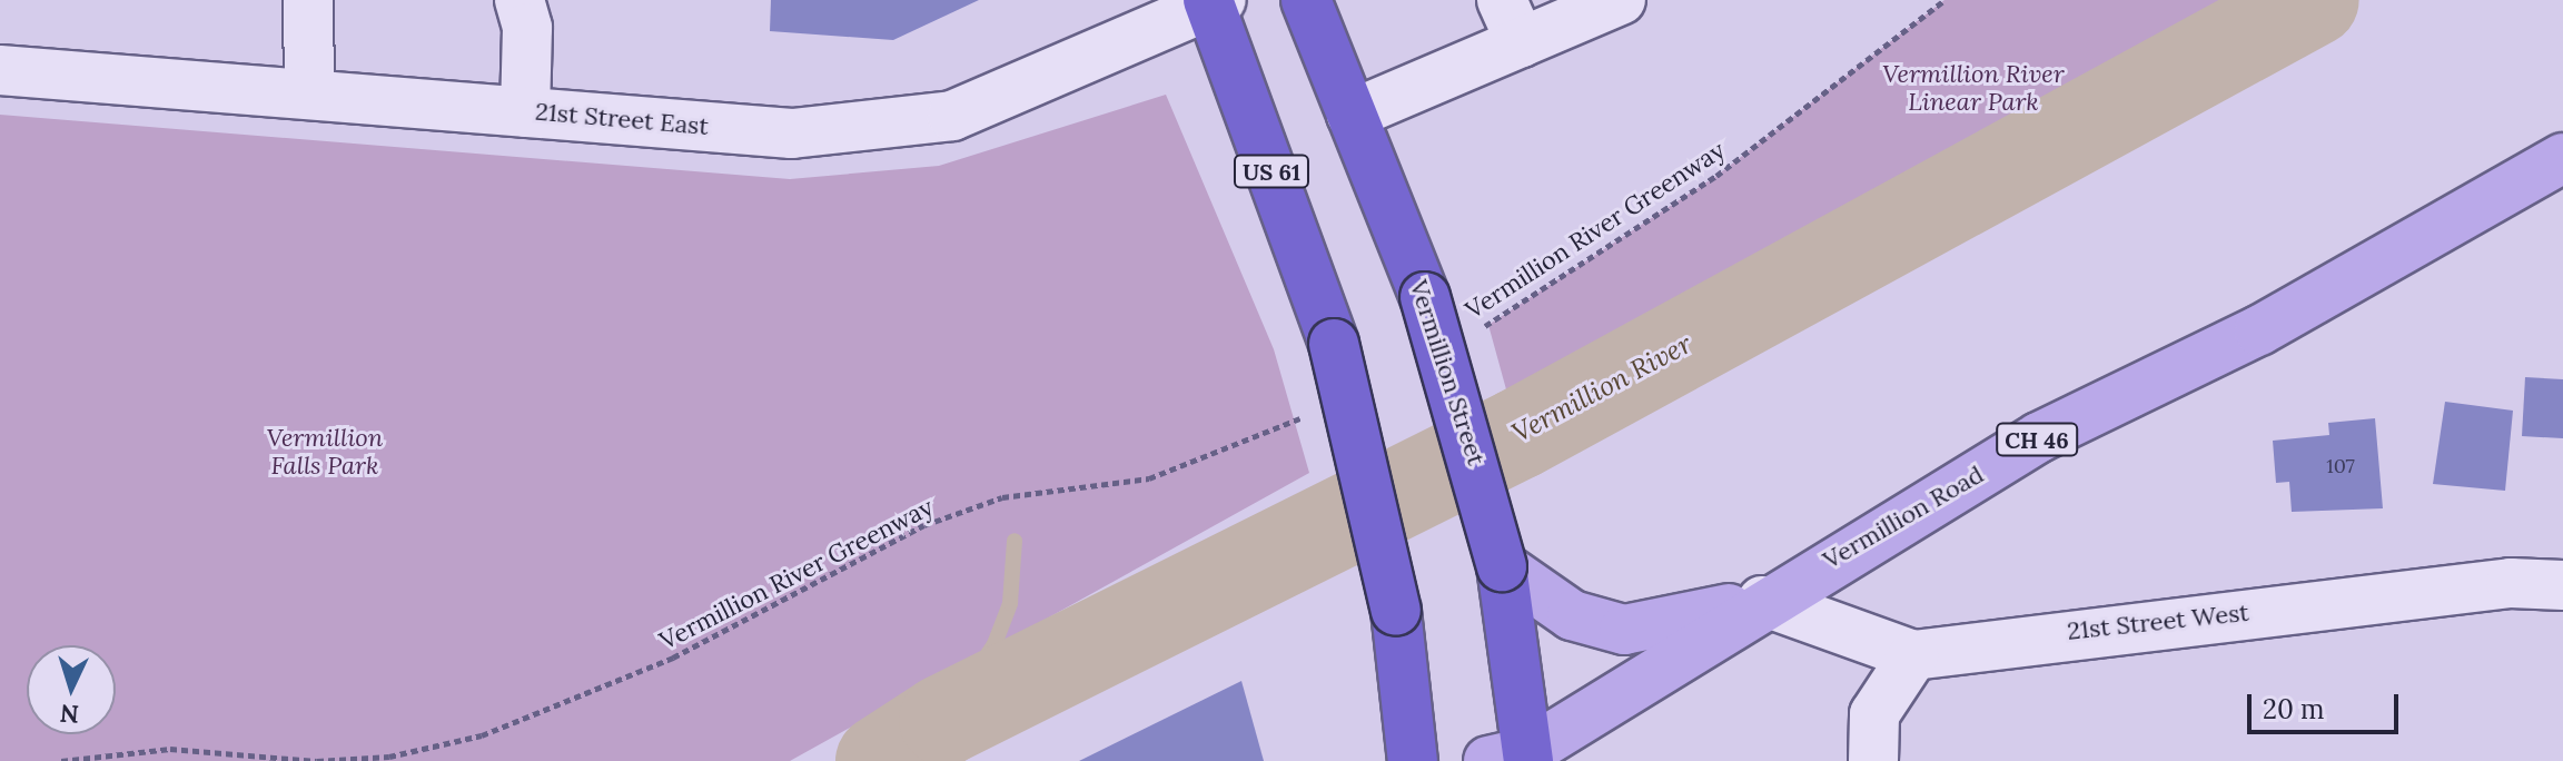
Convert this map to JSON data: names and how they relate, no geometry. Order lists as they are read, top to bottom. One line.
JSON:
{"streets":{"highway":["US 61","Vermillion Street"],"main road":["CH 46","Vermillion Road"],"street":["21st Street East","21st Street West"],"path":["Vermillion River Greenway"]},"crossings":[["21st Street East","US 61"],["Vermillion Street","Vermillion Road"],["Vermillion Road","21st Street West"]],"water":["Vermillion River"],"parks":["Vermillion River Linear Park","Vermillion Falls Park"],"house_numbers":["107"],"scale_bar":"20 m","north":"bottom"}
